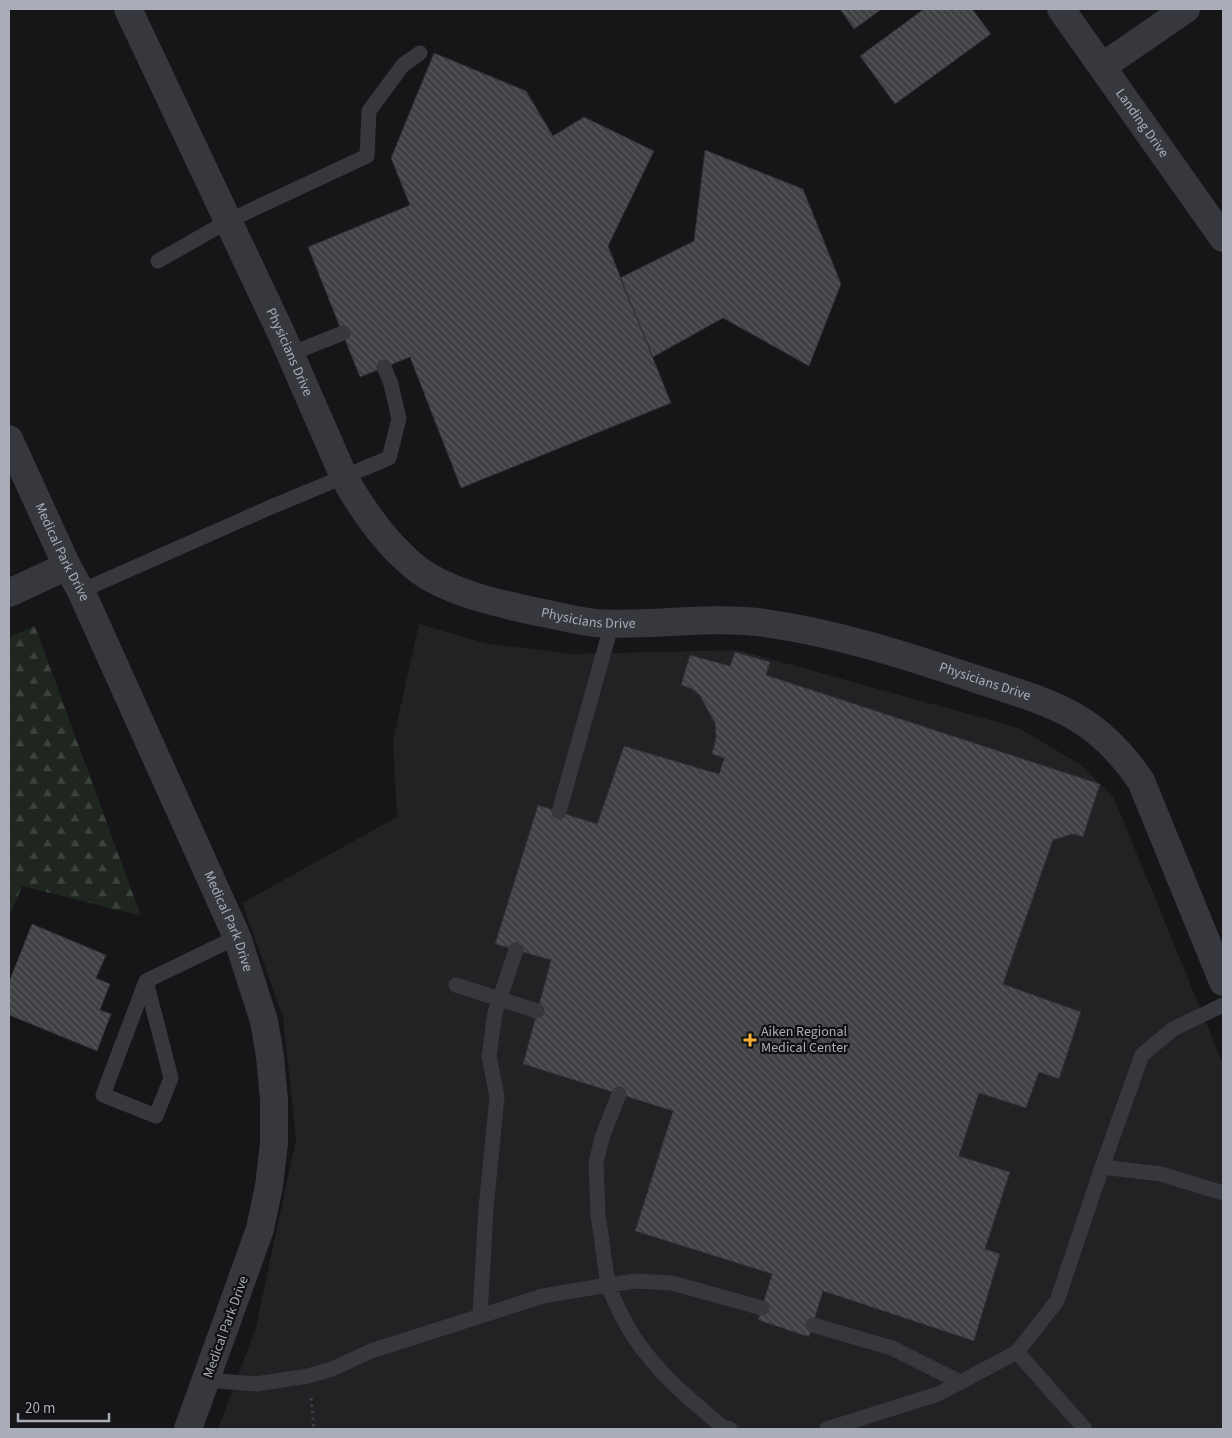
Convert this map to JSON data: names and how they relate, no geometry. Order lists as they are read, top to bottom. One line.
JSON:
{"streets":{"street":["Landing Drive","Physicians Drive","Medical Park Drive"]},"places":{"health":["Aiken Regional Medical Center"]},"scale_bar":"20 m"}
